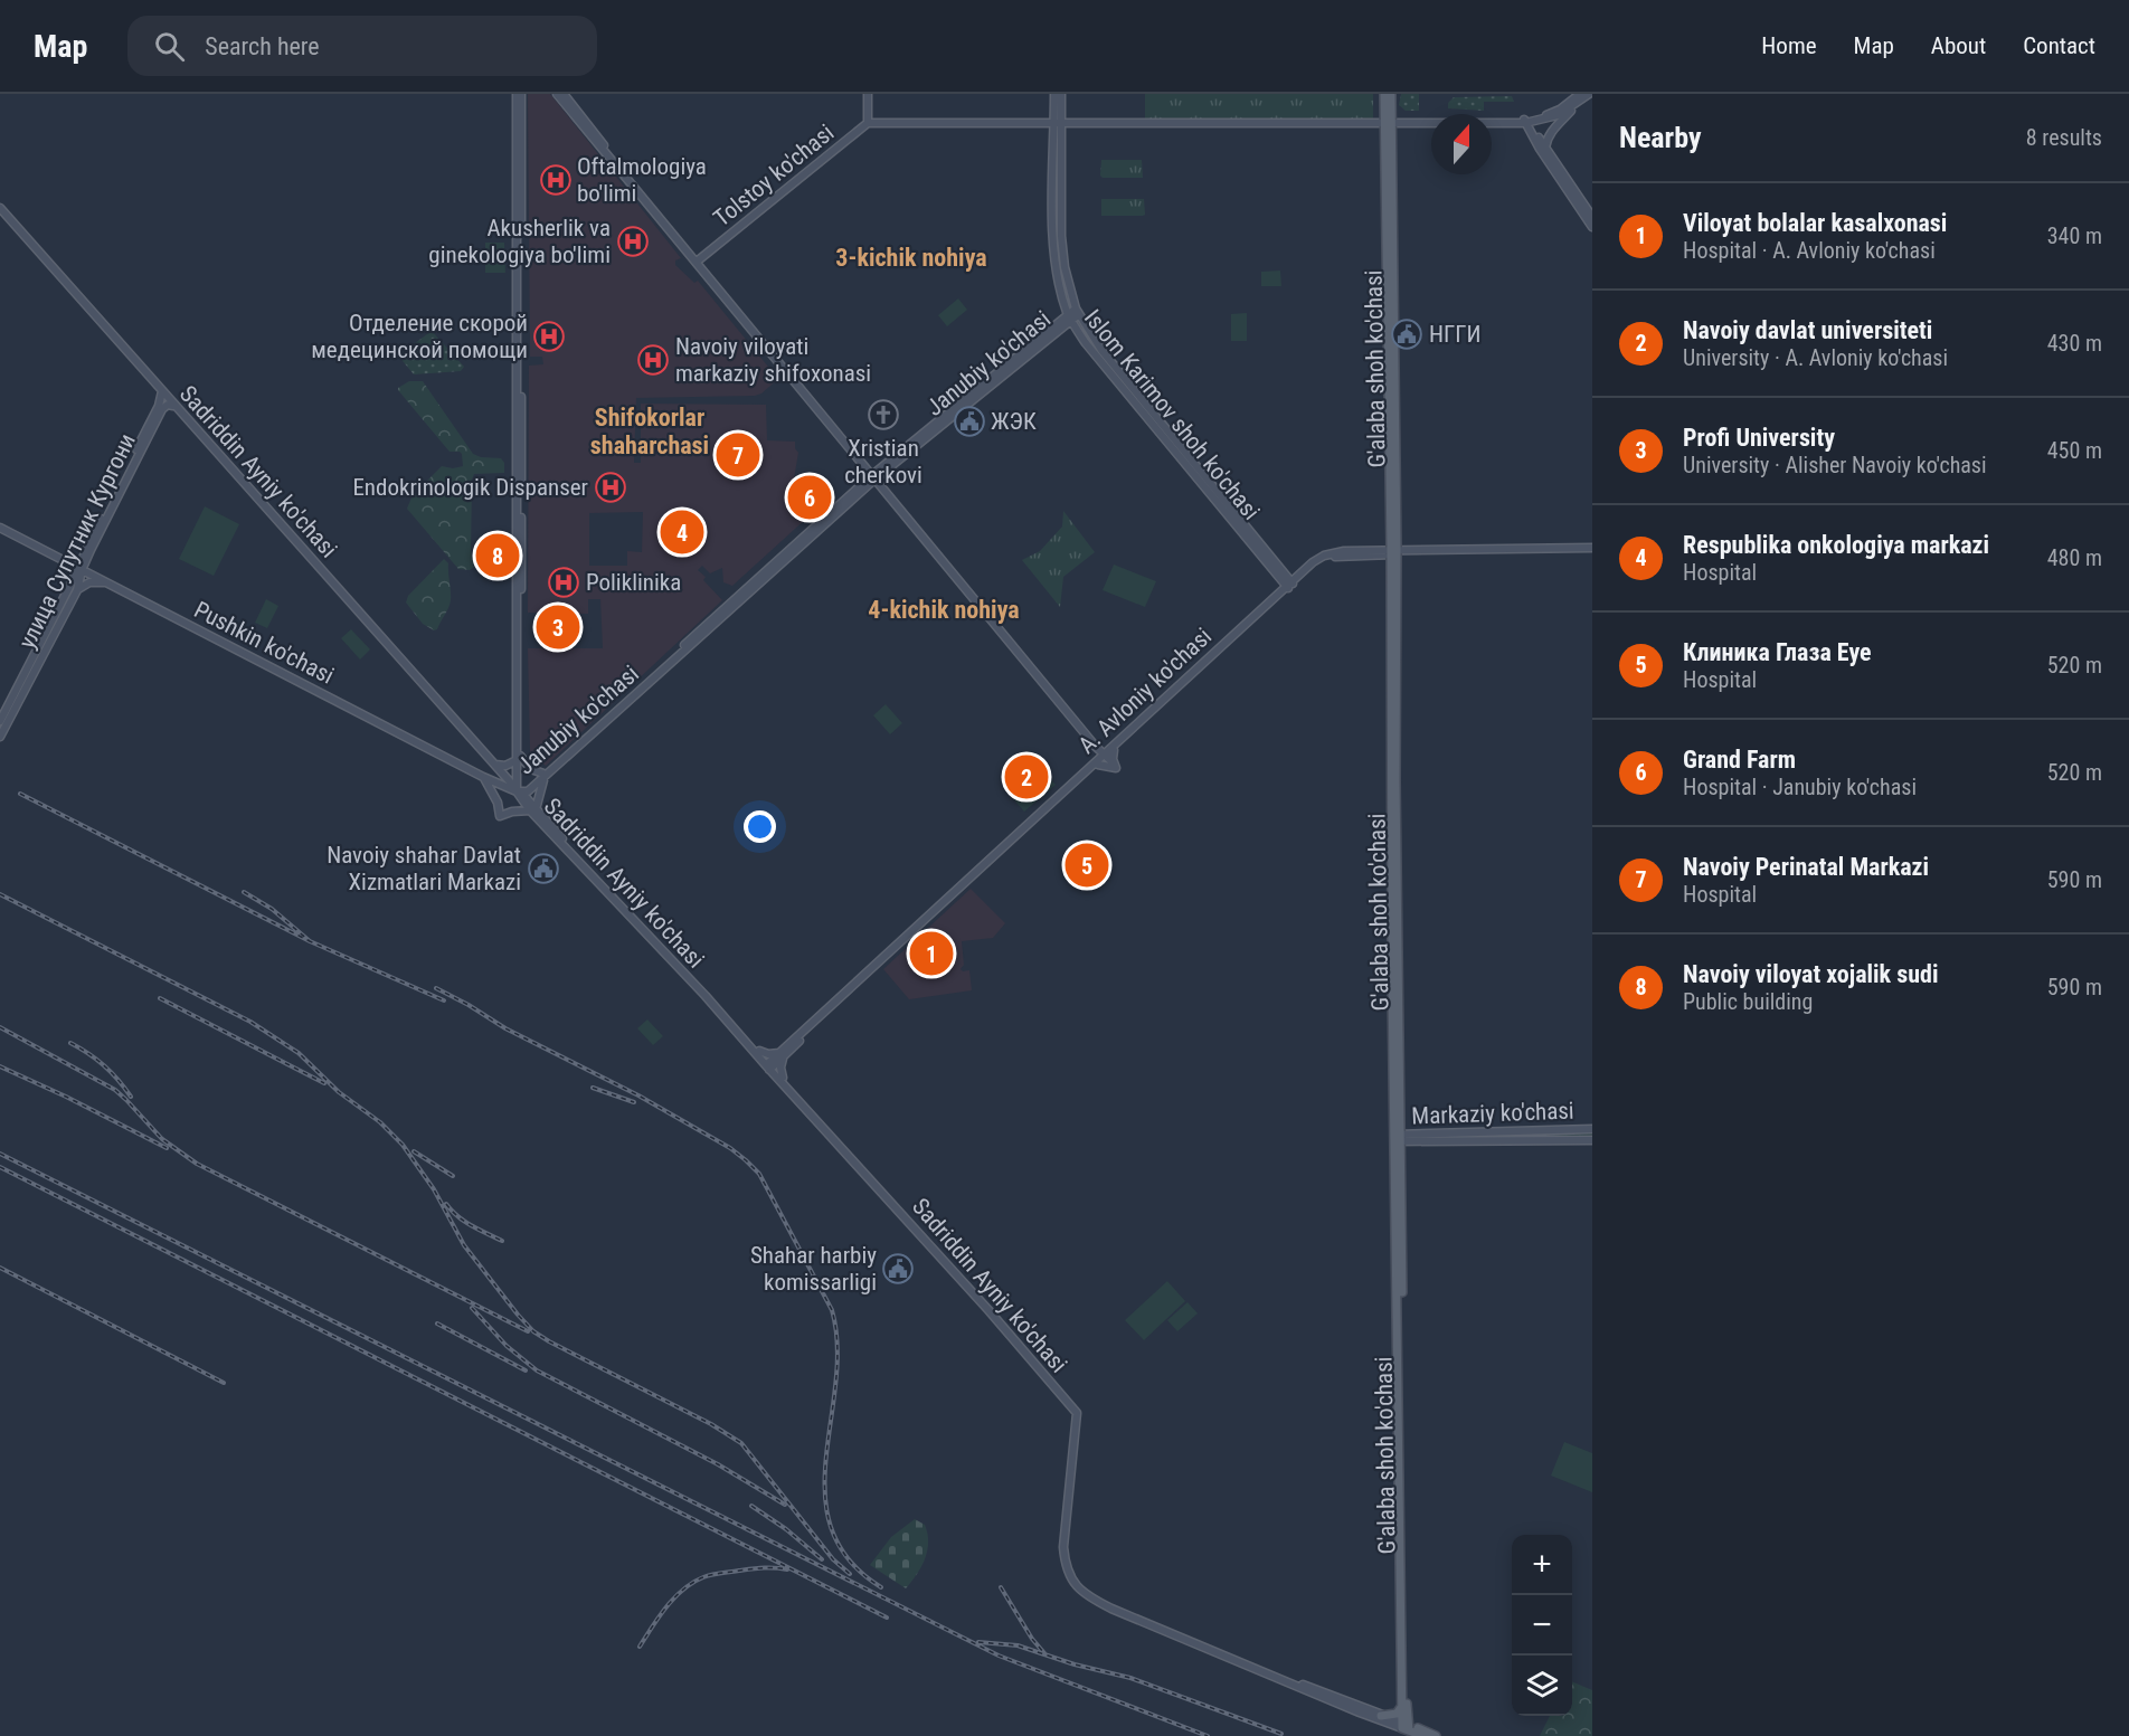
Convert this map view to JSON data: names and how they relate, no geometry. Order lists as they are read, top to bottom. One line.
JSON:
{"streets":{"main road":["Tolstoy ko'chasi","Janubiy ko'chasi","G'alaba shoh ko'chasi","Islom Karimov shoh ko'chasi","Sadriddin Ayniy ko'chasi","улица Супутник Кургони","Pushkin ko'chasi","A. Avloniy ko'chasi","Markaziy ko'chasi"]},"crossings":[["Tolstoy ko'chasi","G'alaba shoh ko'chasi"],["Tolstoy ko'chasi","Islom Karimov shoh ko'chasi"],["Janubiy ko'chasi","Islom Karimov shoh ko'chasi"],["Janubiy ko'chasi","Sadriddin Ayniy ko'chasi"],["Janubiy ko'chasi","Pushkin ko'chasi"],["G'alaba shoh ko'chasi","A. Avloniy ko'chasi"],["G'alaba shoh ko'chasi","Markaziy ko'chasi"],["Islom Karimov shoh ko'chasi","A. Avloniy ko'chasi"],["Sadriddin Ayniy ko'chasi","Pushkin ko'chasi"],["Sadriddin Ayniy ko'chasi","A. Avloniy ko'chasi"],["улица Супутник Кургони","Pushkin ko'chasi"]],"districts":["3-kichik nohiya","Shifokorlar shaharchasi","4-kichik nohiya"],"places":{"hospital":["Oftalmologiya bo'limi","Akusherlik va ginekologiya bo'limi","Отделение скорой медецинской помощи","Navoiy viloyati markaziy shifoxonasi","Endokrinologik Dispanser","Poliklinika"],"public building":["НГГИ","ЖЭК","Navoiy shahar Davlat Xizmatlari Markazi","Shahar harbiy komissarligi"],"church":["Xristian cherkovi"]},"north":"top","page":{"header":"Map","search":"Search here","nav":["Home","Map","About","Contact"],"heading":["Nearby","8 results"],"list":[{"mark":"1","name":"Viloyat bolalar kasalxonasi","note":"Hospital · A. Avloniy ko'chasi","value":"340 m"},{"mark":"2","name":"Navoiy davlat universiteti","note":"University · A. Avloniy ko'chasi","value":"430 m"},{"mark":"3","name":"Profi University","note":"University · Alisher Navoiy ko'chasi","value":"450 m"},{"mark":"4","name":"Respublika onkologiya markazi","note":"Hospital","value":"480 m"},{"mark":"5","name":"Клиника Глаза Eye","note":"Hospital","value":"520 m"},{"mark":"6","name":"Grand Farm","note":"Hospital · Janubiy ko'chasi","value":"520 m"},{"mark":"7","name":"Navoiy Perinatal Markazi","note":"Hospital","value":"590 m"},{"mark":"8","name":"Navoiy viloyat xojalik sudi","note":"Public building","value":"590 m"}],"pins":["7","6","4","8","3","2","5","1"],"map_buttons":["+","−"]}}
